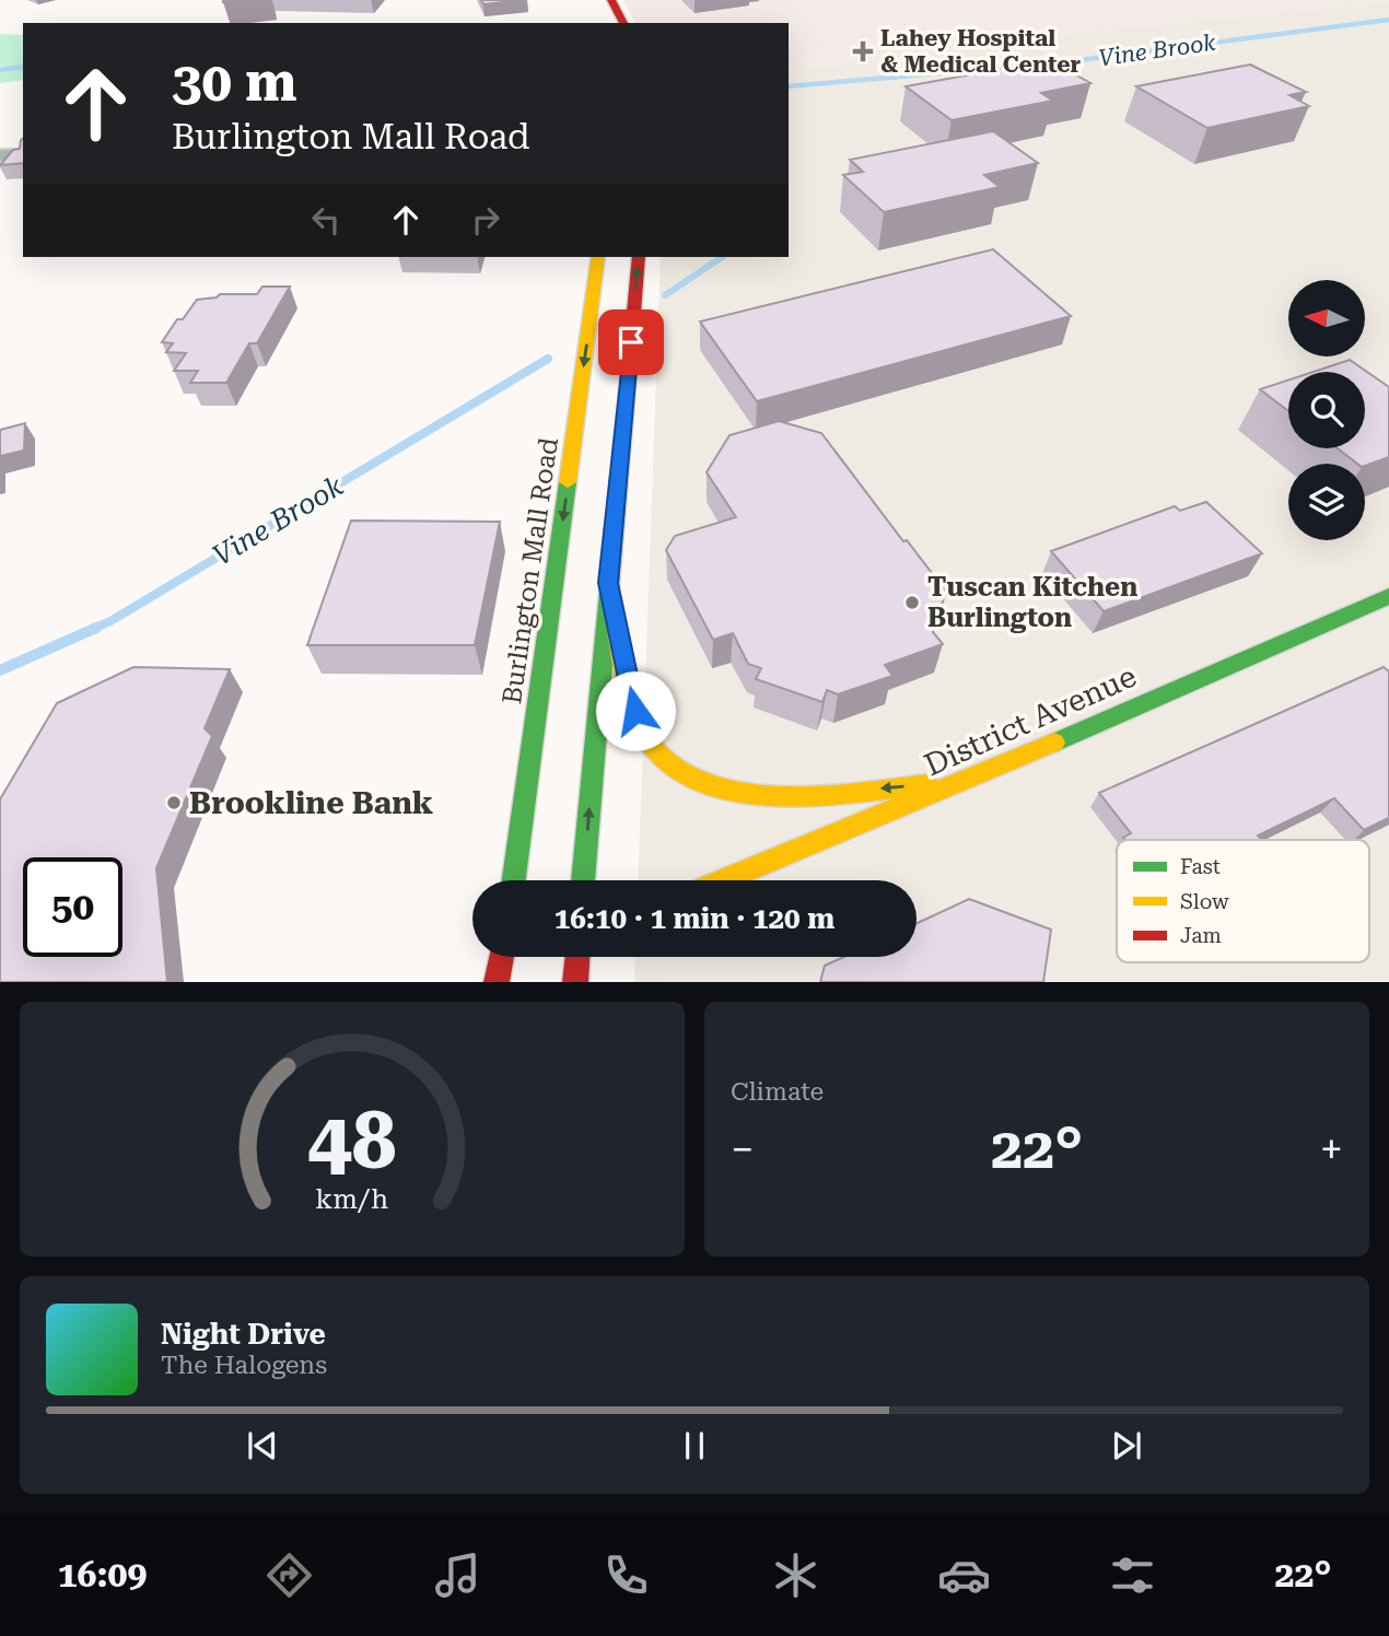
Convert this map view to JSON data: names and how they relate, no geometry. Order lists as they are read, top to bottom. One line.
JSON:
{"streets":{"main road":["Burlington Mall Road","District Avenue"]},"water":["Vine Brook"],"places":{"health":["Lahey Hospital & Medical Center"],"other":["Tuscan Kitchen Burlington","Brookline Bank"]},"legend":["Fast","Slow","Jam"],"north":"left","page":{"turn":["30 m","Burlington Mall Road"],"limit":"50","trip":"16:10 · 1 min · 120 m","tile":"Climate","heat":["−","22°","+"],"song":["Night Drive","The Halogens"],"tabs":["16:09","22°"],"gauge":["48","km/h"]}}
